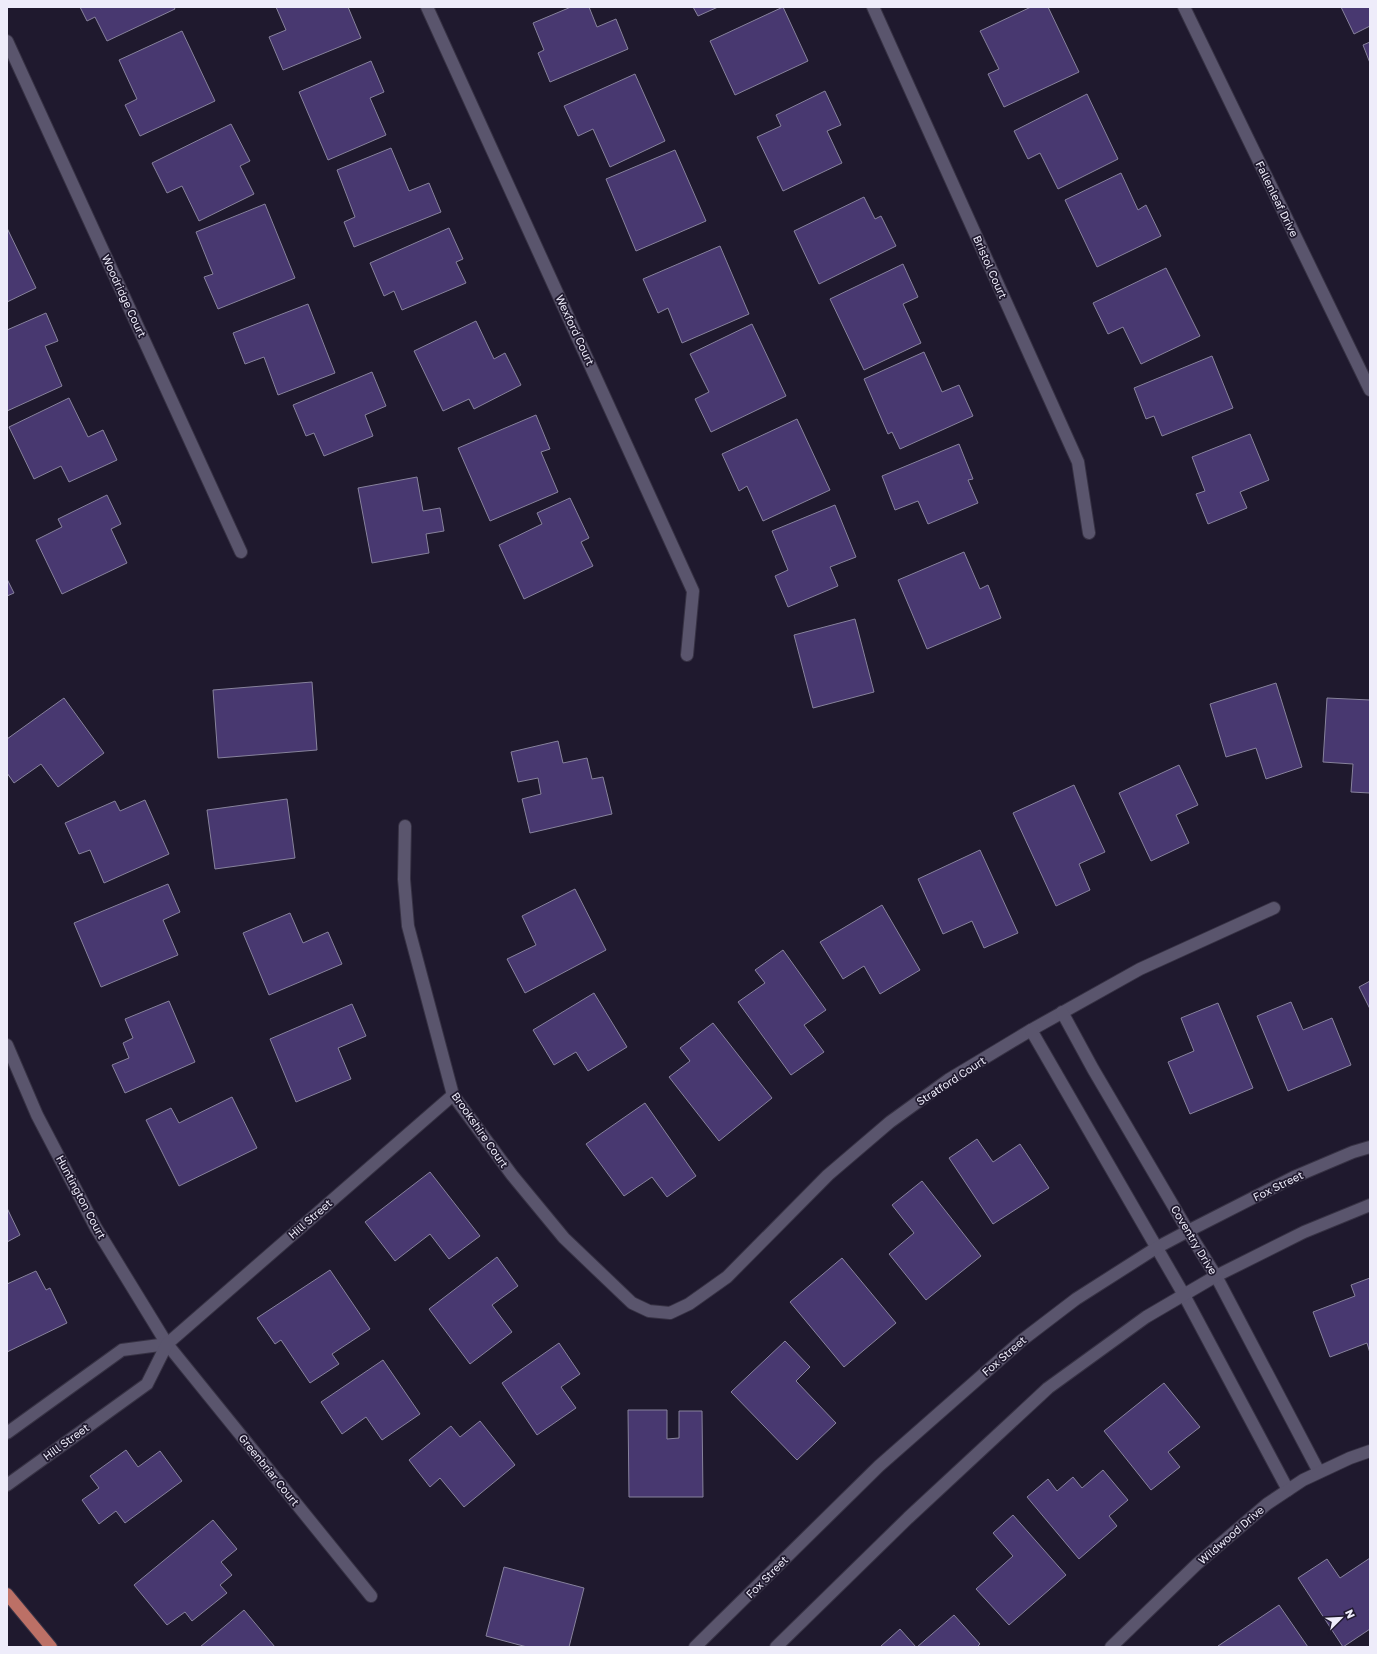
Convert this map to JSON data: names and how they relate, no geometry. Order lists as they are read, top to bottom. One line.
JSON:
{"streets":{"street":["Fallenleaf Drive","Bristol Court","Woodridge Court","Wexford Court","Stratford Court","Brookshire Court","Fox Street","Huntington Court","Hill Street","Coventry Drive","Greenbriar Court","Wildwood Drive"]},"crossings":[["Stratford Court","Brookshire Court"],["Stratford Court","Coventry Drive"],["Brookshire Court","Hill Street"],["Fox Street","Coventry Drive"],["Huntington Court","Hill Street"],["Huntington Court","Greenbriar Court"],["Hill Street","Greenbriar Court"],["Coventry Drive","Wildwood Drive"]],"north":"top right"}
